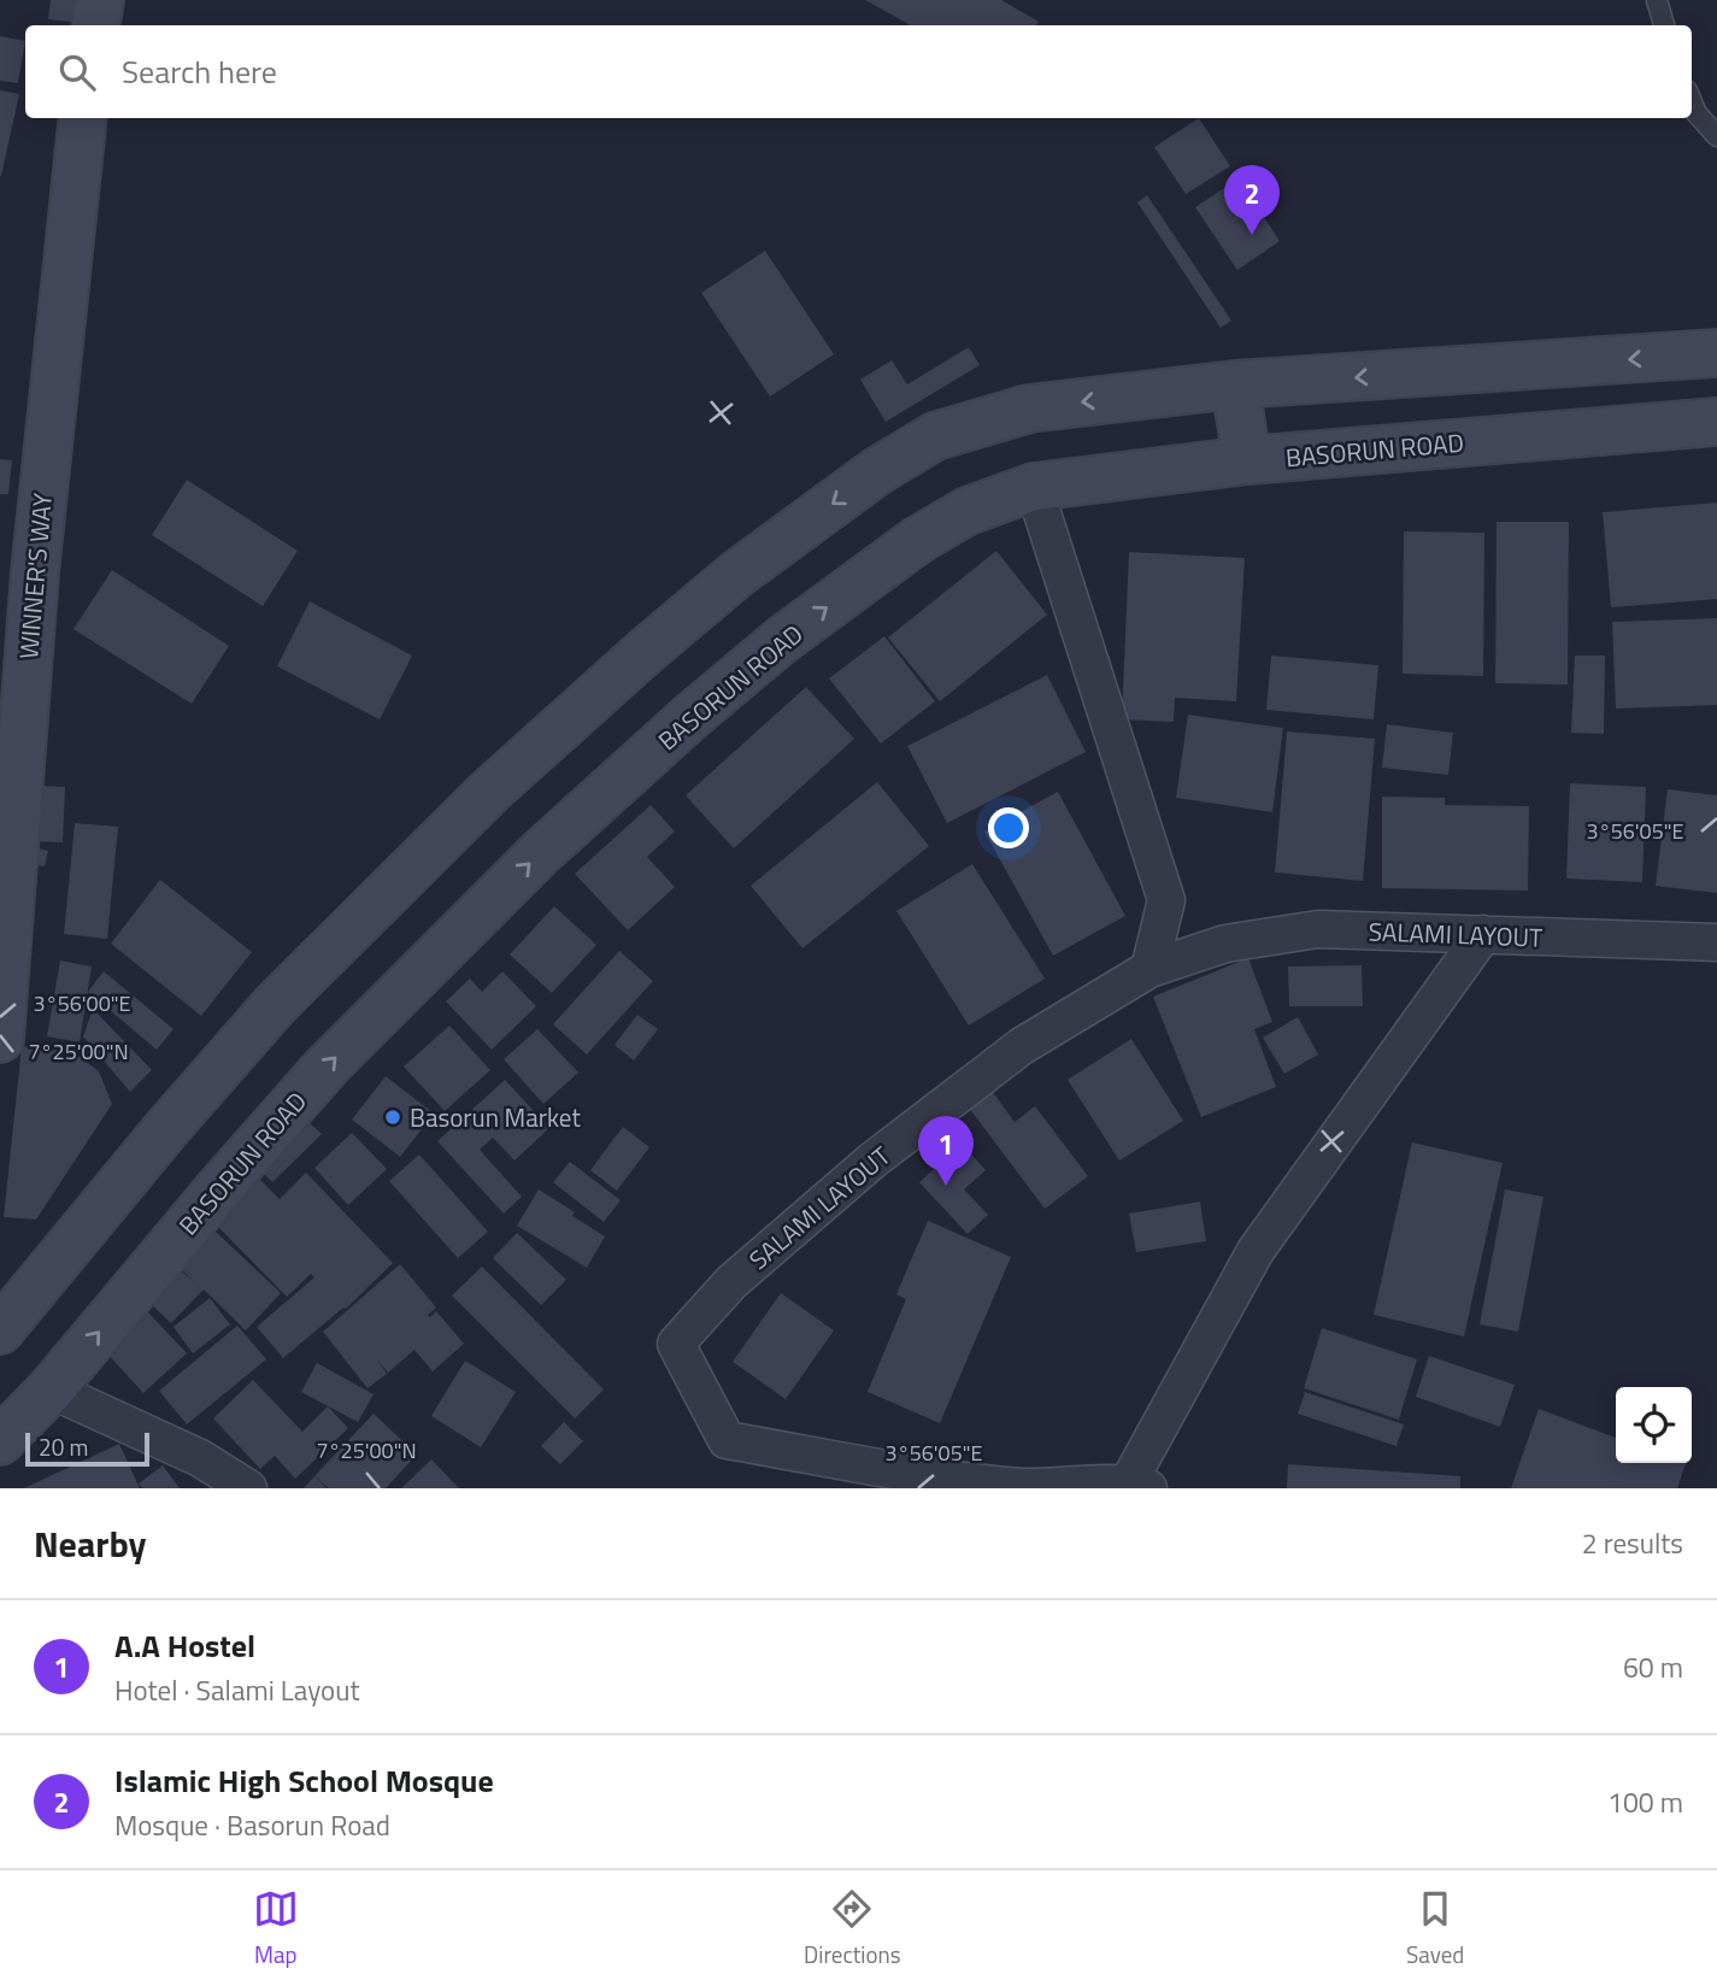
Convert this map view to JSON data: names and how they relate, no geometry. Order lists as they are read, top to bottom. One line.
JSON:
{"streets":{"main road":["BASORUN ROAD","WINNER'S WAY"],"street":["SALAMI LAYOUT"]},"places":["Basorun Market"],"scale_bar":"20 m","page":{"search":"Search here","pins":["2","1"],"scale":"20 m","heading":["Nearby","2 results"],"list":[{"mark":"1","name":"A.A Hostel","note":"Hotel · Salami Layout","value":"60 m"},{"mark":"2","name":"Islamic High School Mosque","note":"Mosque · Basorun Road","value":"100 m"}],"nav":["Map","Directions","Saved"]},"coordinates":["3°56'05\"E","3°56'00\"E","7°25'00\"N"]}
